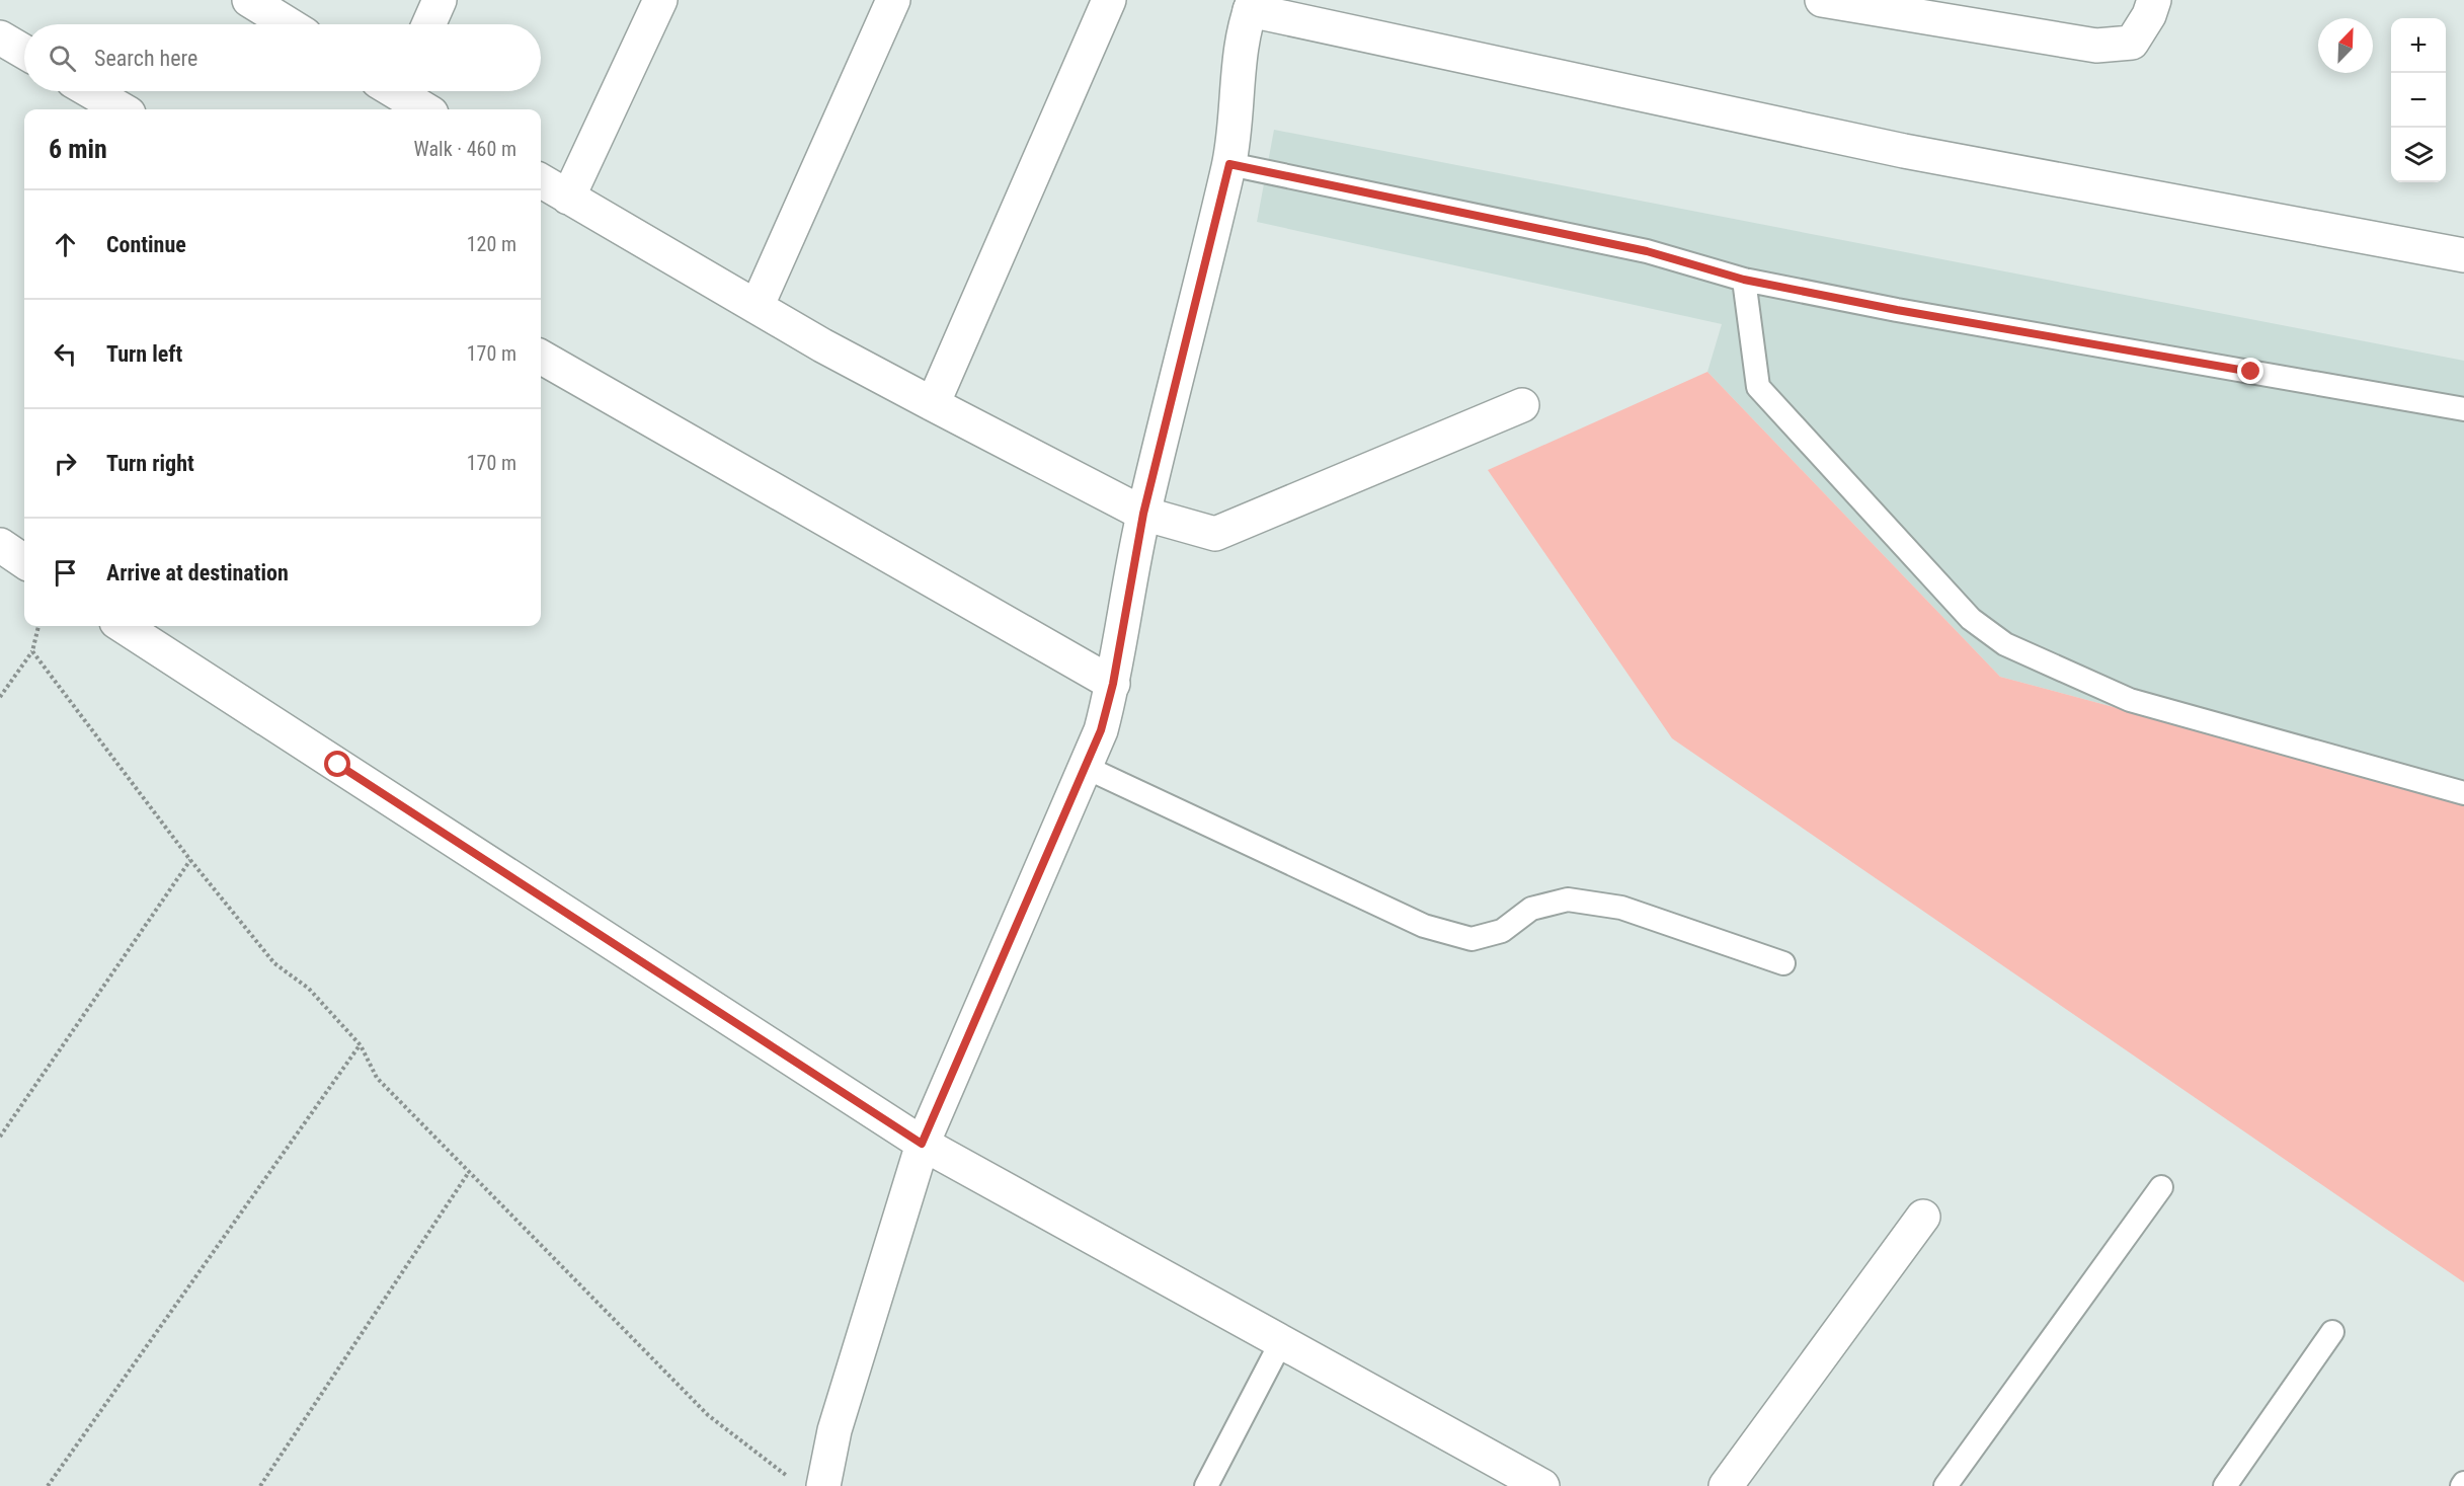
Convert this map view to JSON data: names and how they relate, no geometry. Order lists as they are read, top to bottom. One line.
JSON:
{"north":"top right","page":{"map_buttons":["+","−"],"search":"Search here","heading":["6 min","Walk · 460 m"],"list":[["Continue","120 m"],["Turn left","170 m"],["Turn right","170 m"],"Arrive at destination"]}}
